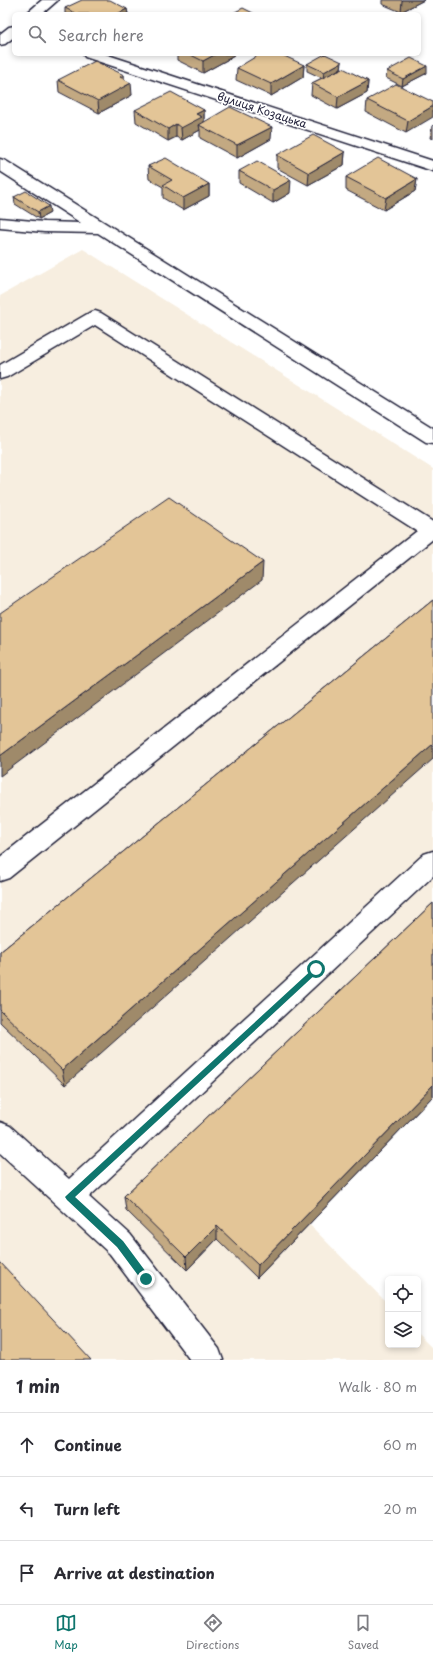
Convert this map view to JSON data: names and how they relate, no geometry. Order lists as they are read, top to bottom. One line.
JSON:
{"streets":{"street":["вулиця Козацька"]},"page":{"search":"Search here","heading":["1 min","Walk · 80 m"],"list":[["Continue","60 m"],["Turn left","20 m"],"Arrive at destination"],"nav":["Map","Directions","Saved"]}}
